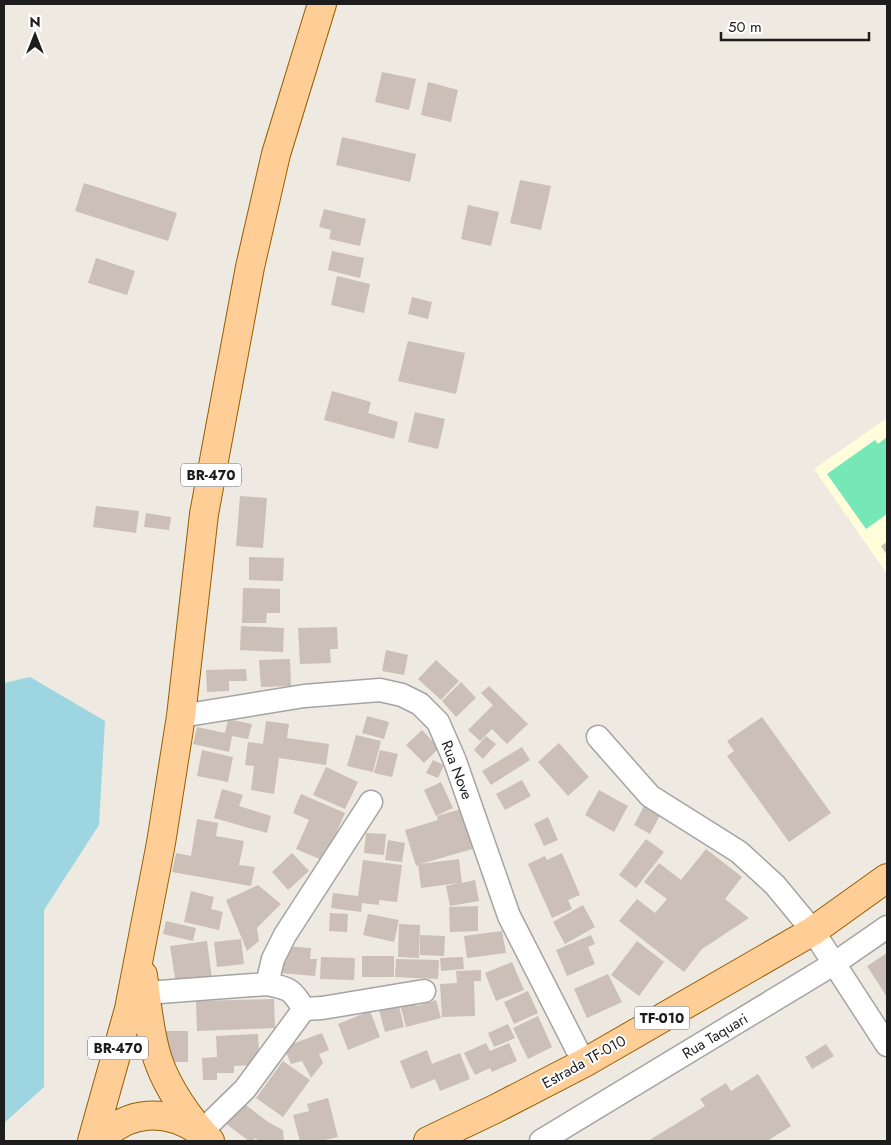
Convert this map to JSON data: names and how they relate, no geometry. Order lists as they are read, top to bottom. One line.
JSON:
{"streets":{"main road":["BR-470","TF-010","Estrada TF-010"],"street":["Rua Nove","Rua Taquari"]},"crossings":[["BR-470","Rua Nove"],["Rua Nove","Estrada TF-010"]],"scale_bar":"50 m","north":"top"}
